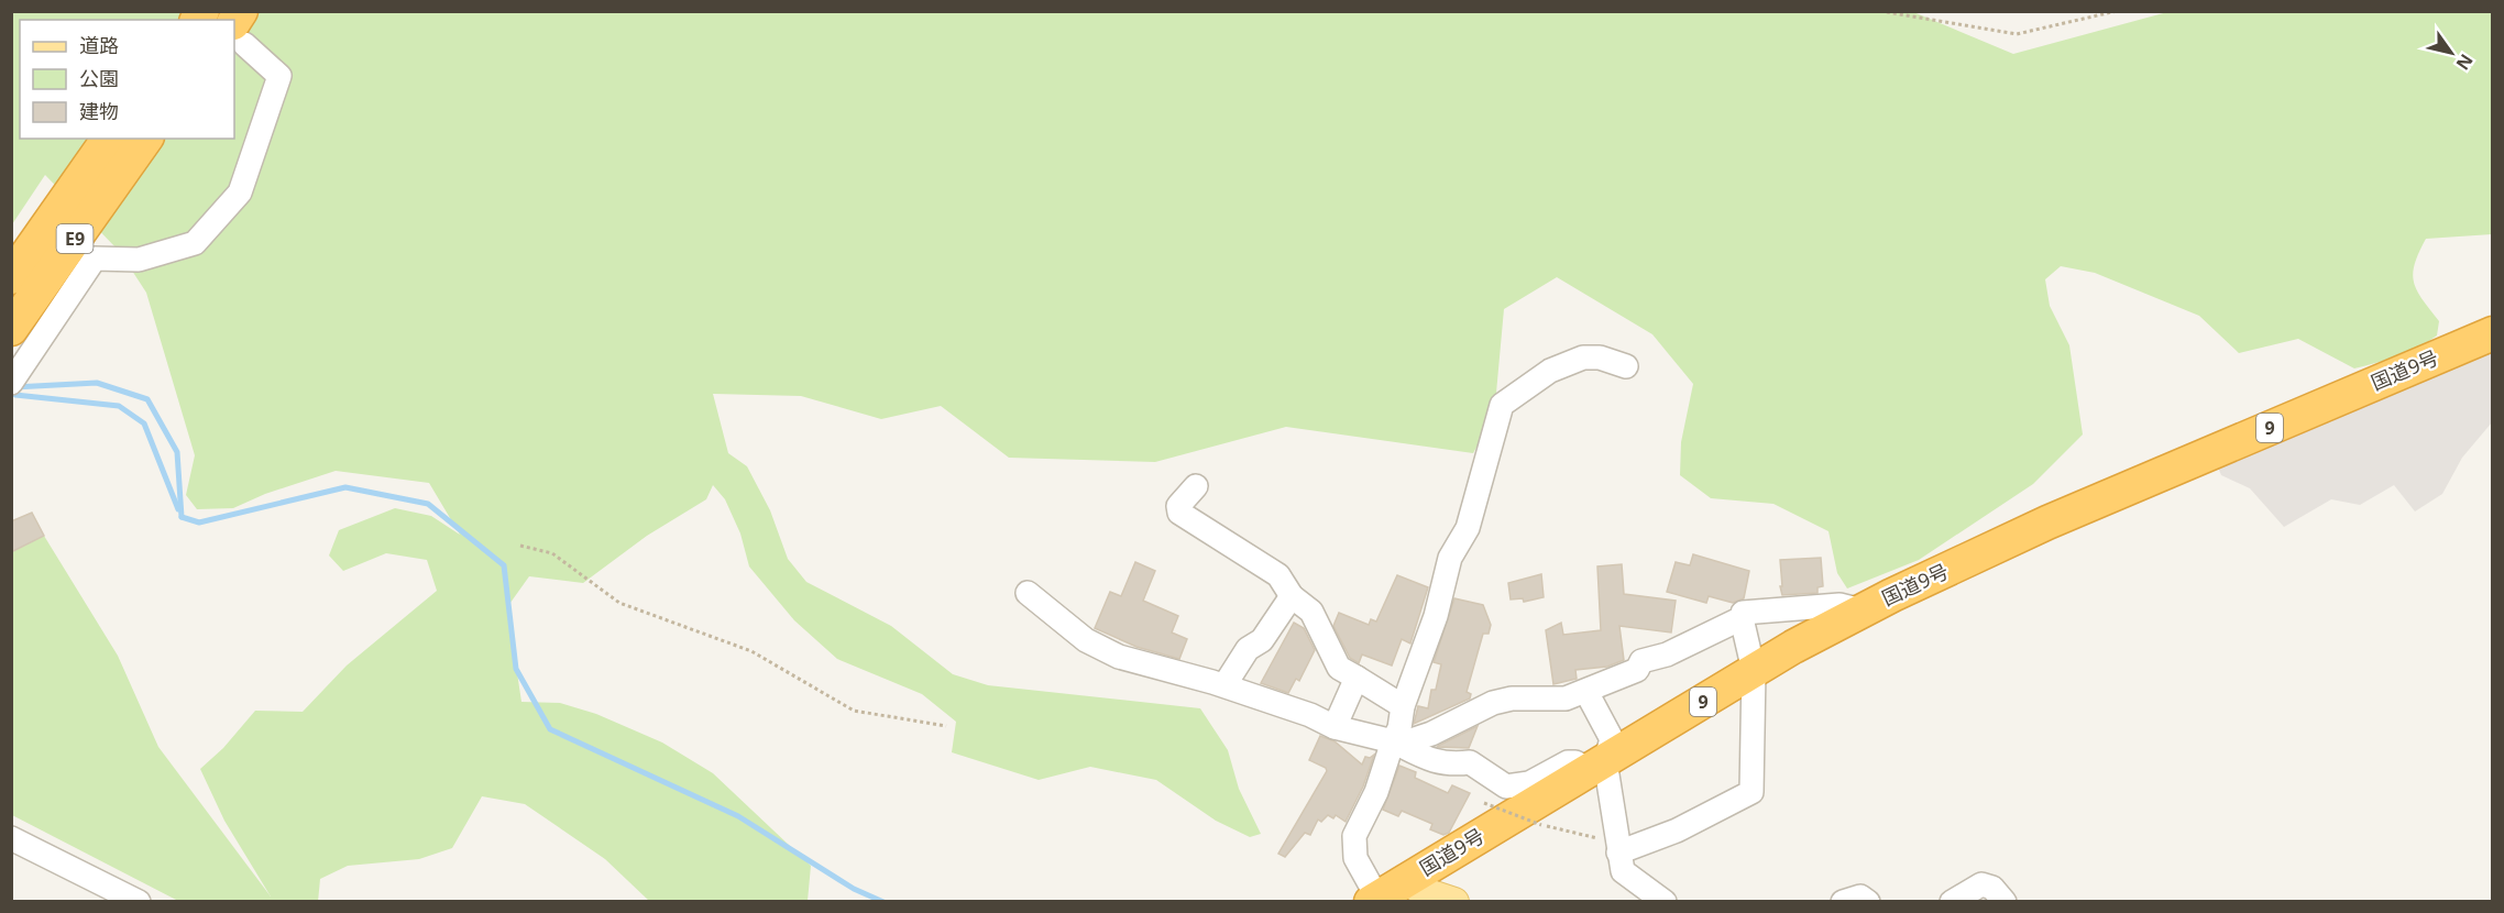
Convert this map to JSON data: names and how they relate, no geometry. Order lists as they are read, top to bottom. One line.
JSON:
{"streets":{"highway":["E9","国道9号","9"]},"legend":["道路","公園","建物"],"north":"bottom right"}
